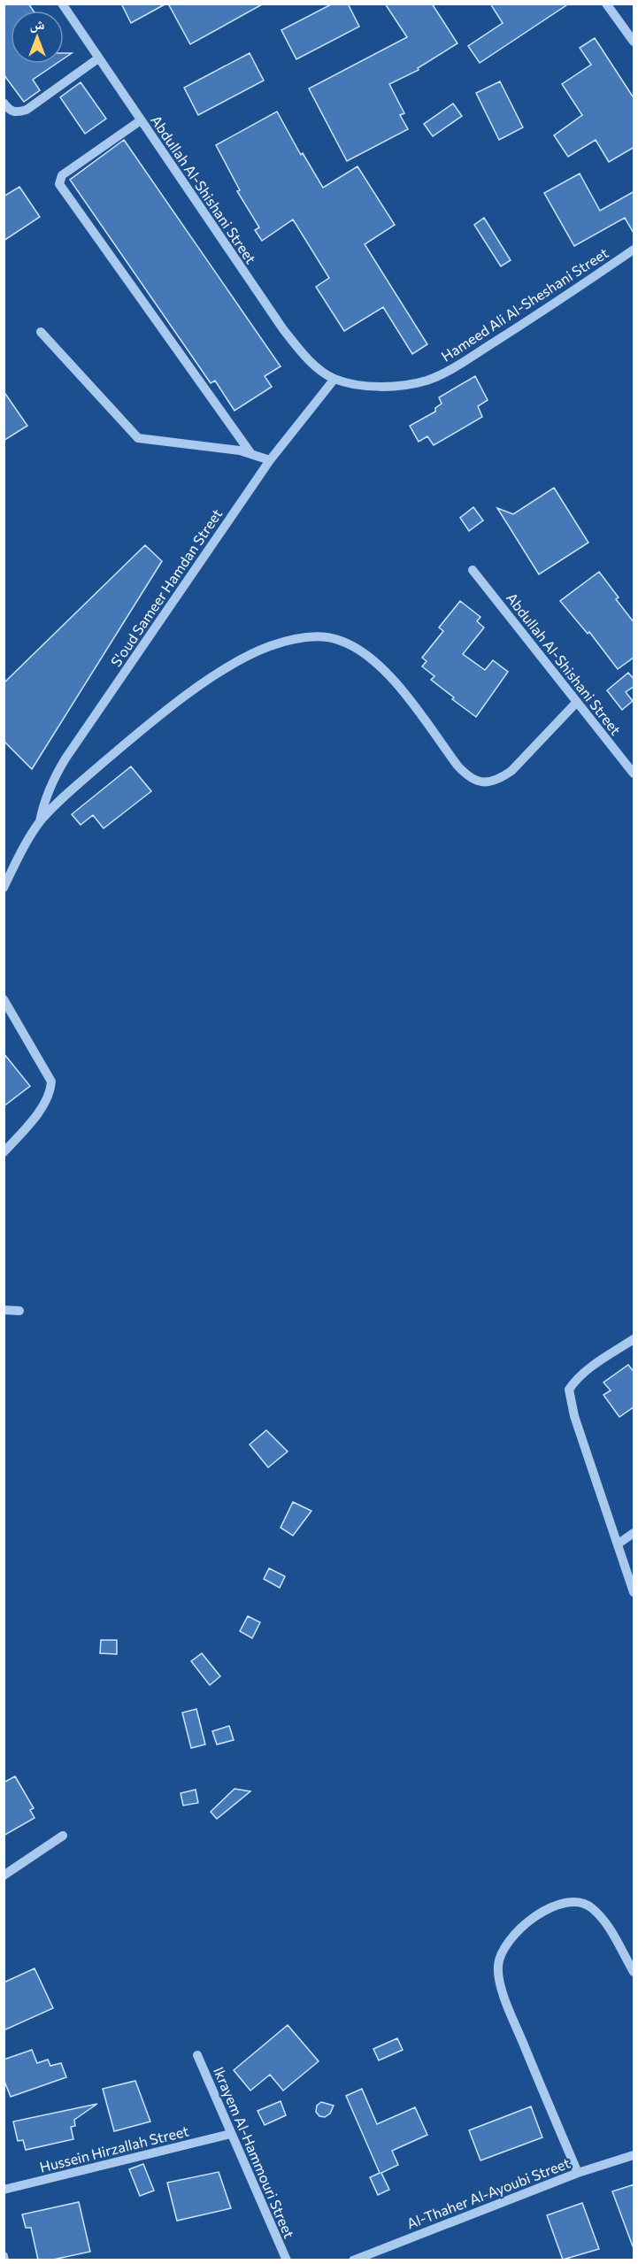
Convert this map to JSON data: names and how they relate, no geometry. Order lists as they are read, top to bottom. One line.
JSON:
{"streets":{"street":["Abdullah Al-Shishani Street","Hameed Ali Al-Sheshani Street","S'oud Sameer Hamdan Street","Hussein Hirzallah Street","Ikrayem Al-Hammouri Street","Al-Thaher Al-Ayoubi Street"]},"crossings":[["Abdullah Al-Shishani Street","Hameed Ali Al-Sheshani Street"],["Abdullah Al-Shishani Street","S'oud Sameer Hamdan Street"],["Hameed Ali Al-Sheshani Street","S'oud Sameer Hamdan Street"],["Hussein Hirzallah Street","Ikrayem Al-Hammouri Street"]],"north":"top"}
